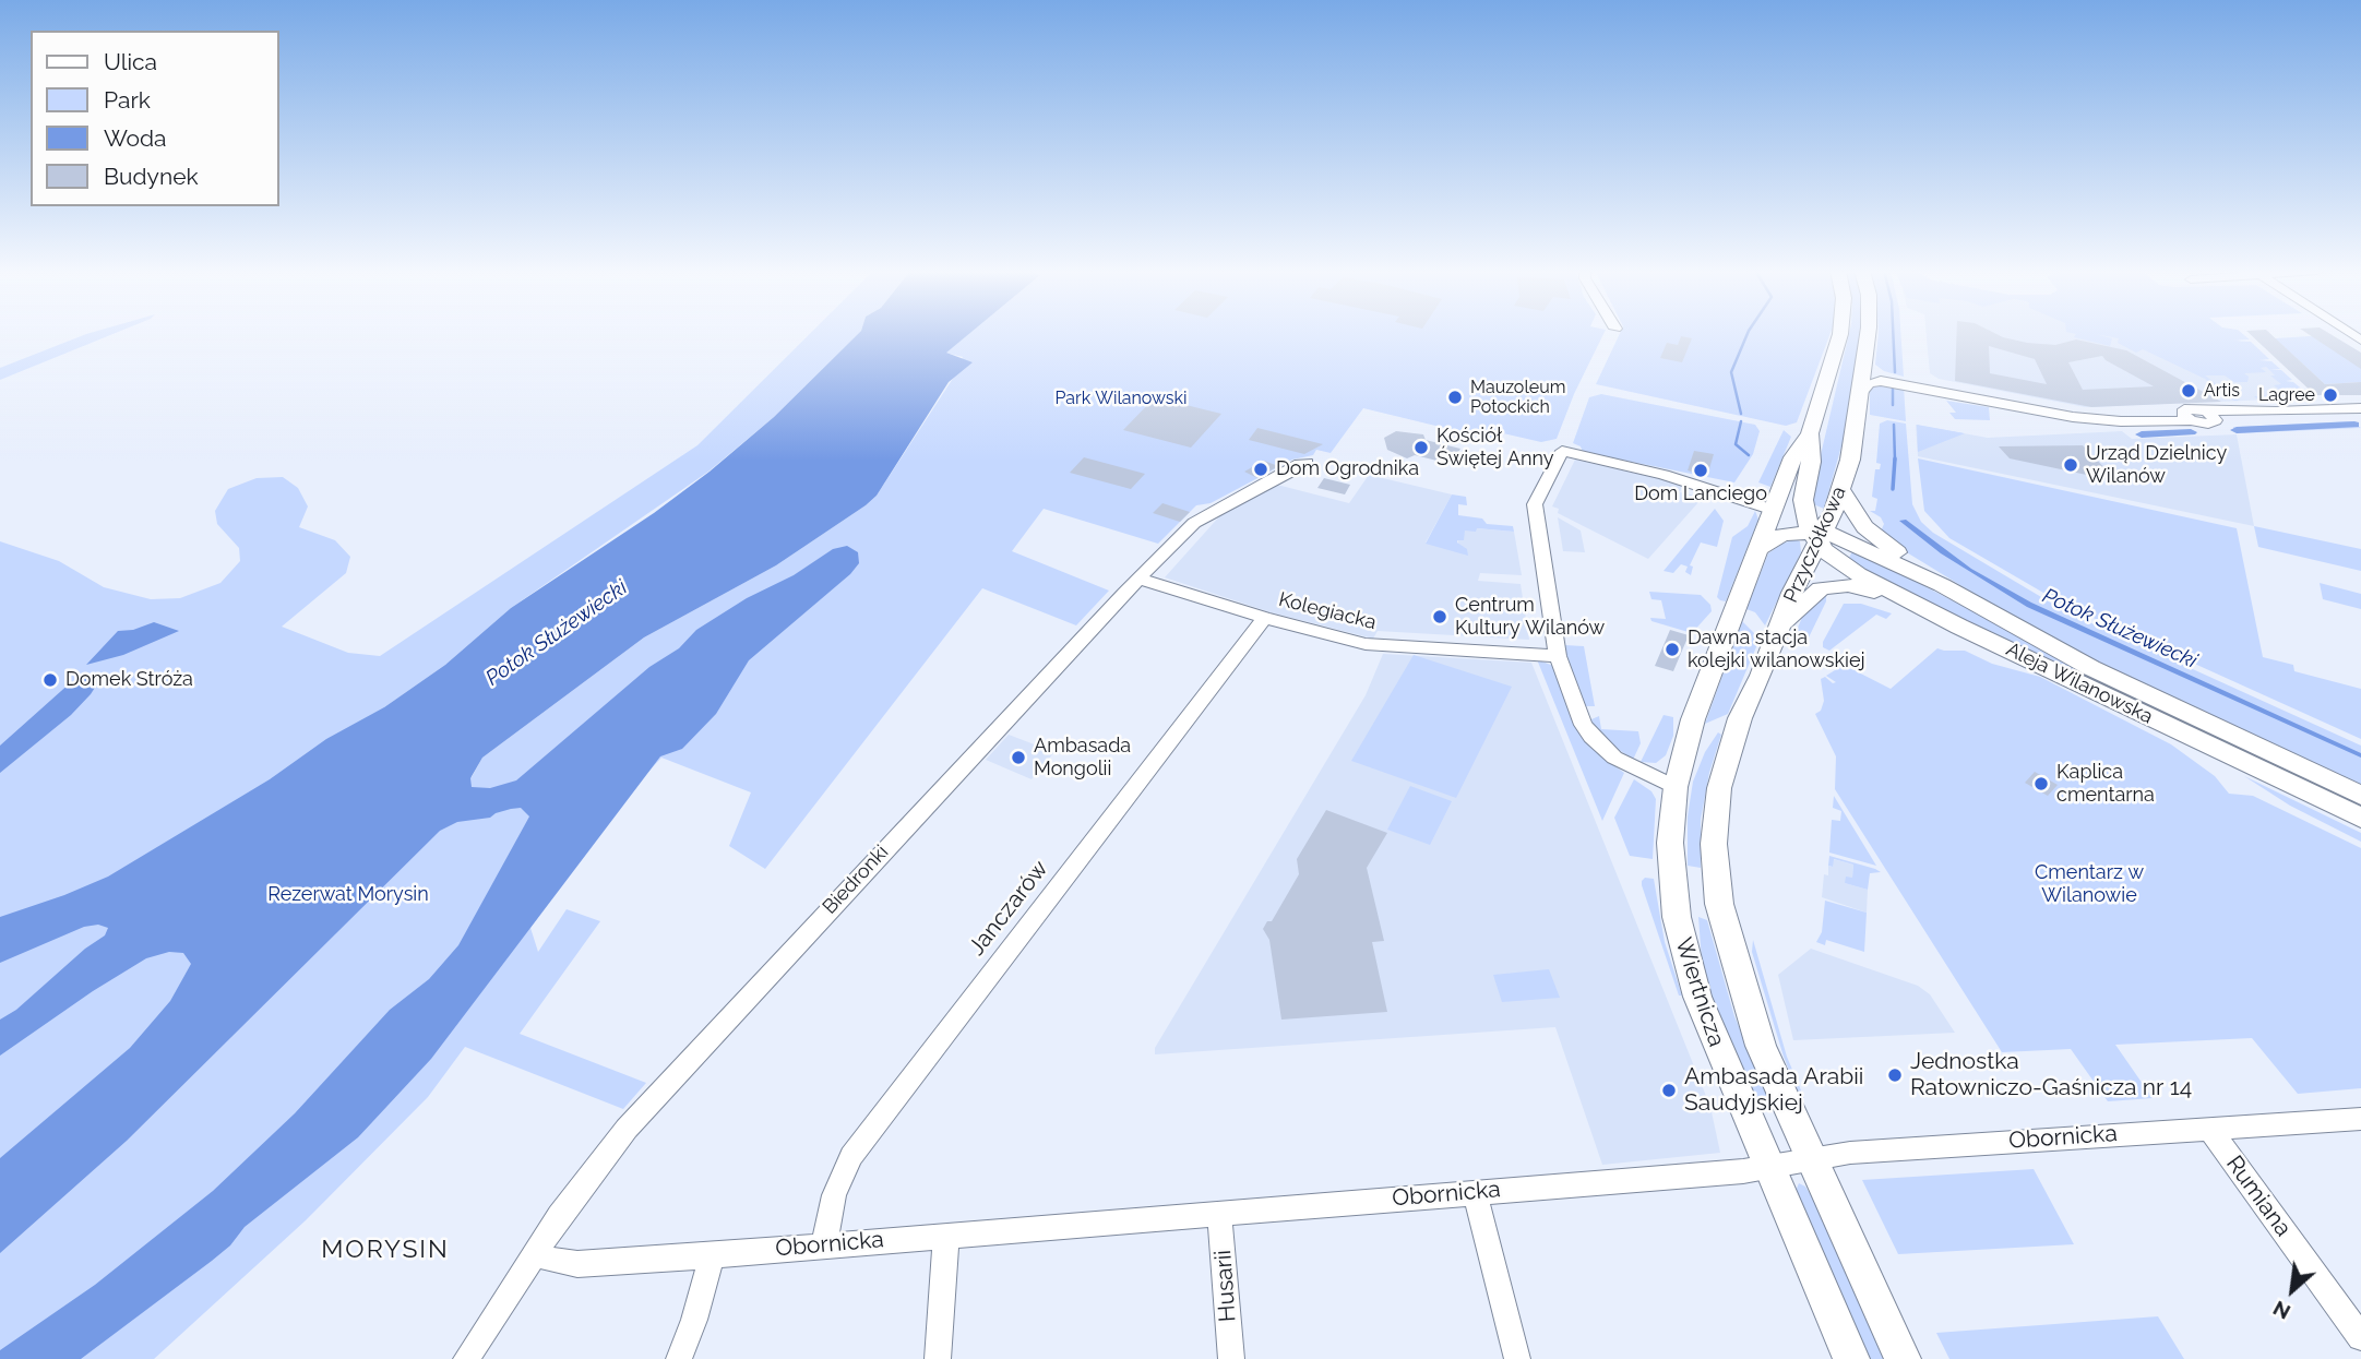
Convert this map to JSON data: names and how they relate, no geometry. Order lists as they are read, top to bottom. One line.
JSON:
{"streets":{"main road":["Przyczółkowa","Aleja Wilanowska","Wiertnicza"],"street":["Kolegiacka","Biedronki","Janczarów","Obornicka","Rumiana","Husarii"]},"crossings":[["Przyczółkowa","Aleja Wilanowska"],["Przyczółkowa","Wiertnicza"],["Kolegiacka","Biedronki"],["Kolegiacka","Janczarów"],["Biedronki","Obornicka"],["Janczarów","Obornicka"],["Wiertnicza","Obornicka"],["Obornicka","Rumiana"],["Obornicka","Husarii"]],"districts":["MORYSIN"],"water":["Potok Służewiecki"],"parks":["Park Wilanowski","Cmentarz w Wilanowie","Rezerwat Morysin"],"places":["Artis","Lagree","Mauzoleum Potockich","Kościół Świętej Anny","Urząd Dzielnicy Wilanów","Dom Ogrodnika","Dom Lanciego","Centrum Kultury Wilanów","Dawna stacja kolejki wilanowskiej","Domek Stróża","Ambasada Mongolii","Kaplica cmentarna","Jednostka Ratowniczo-Gaśnicza nr 14","Ambasada Arabii Saudyjskiej"],"legend":["Ulica","Park","Woda","Budynek"],"north":"bottom left"}
